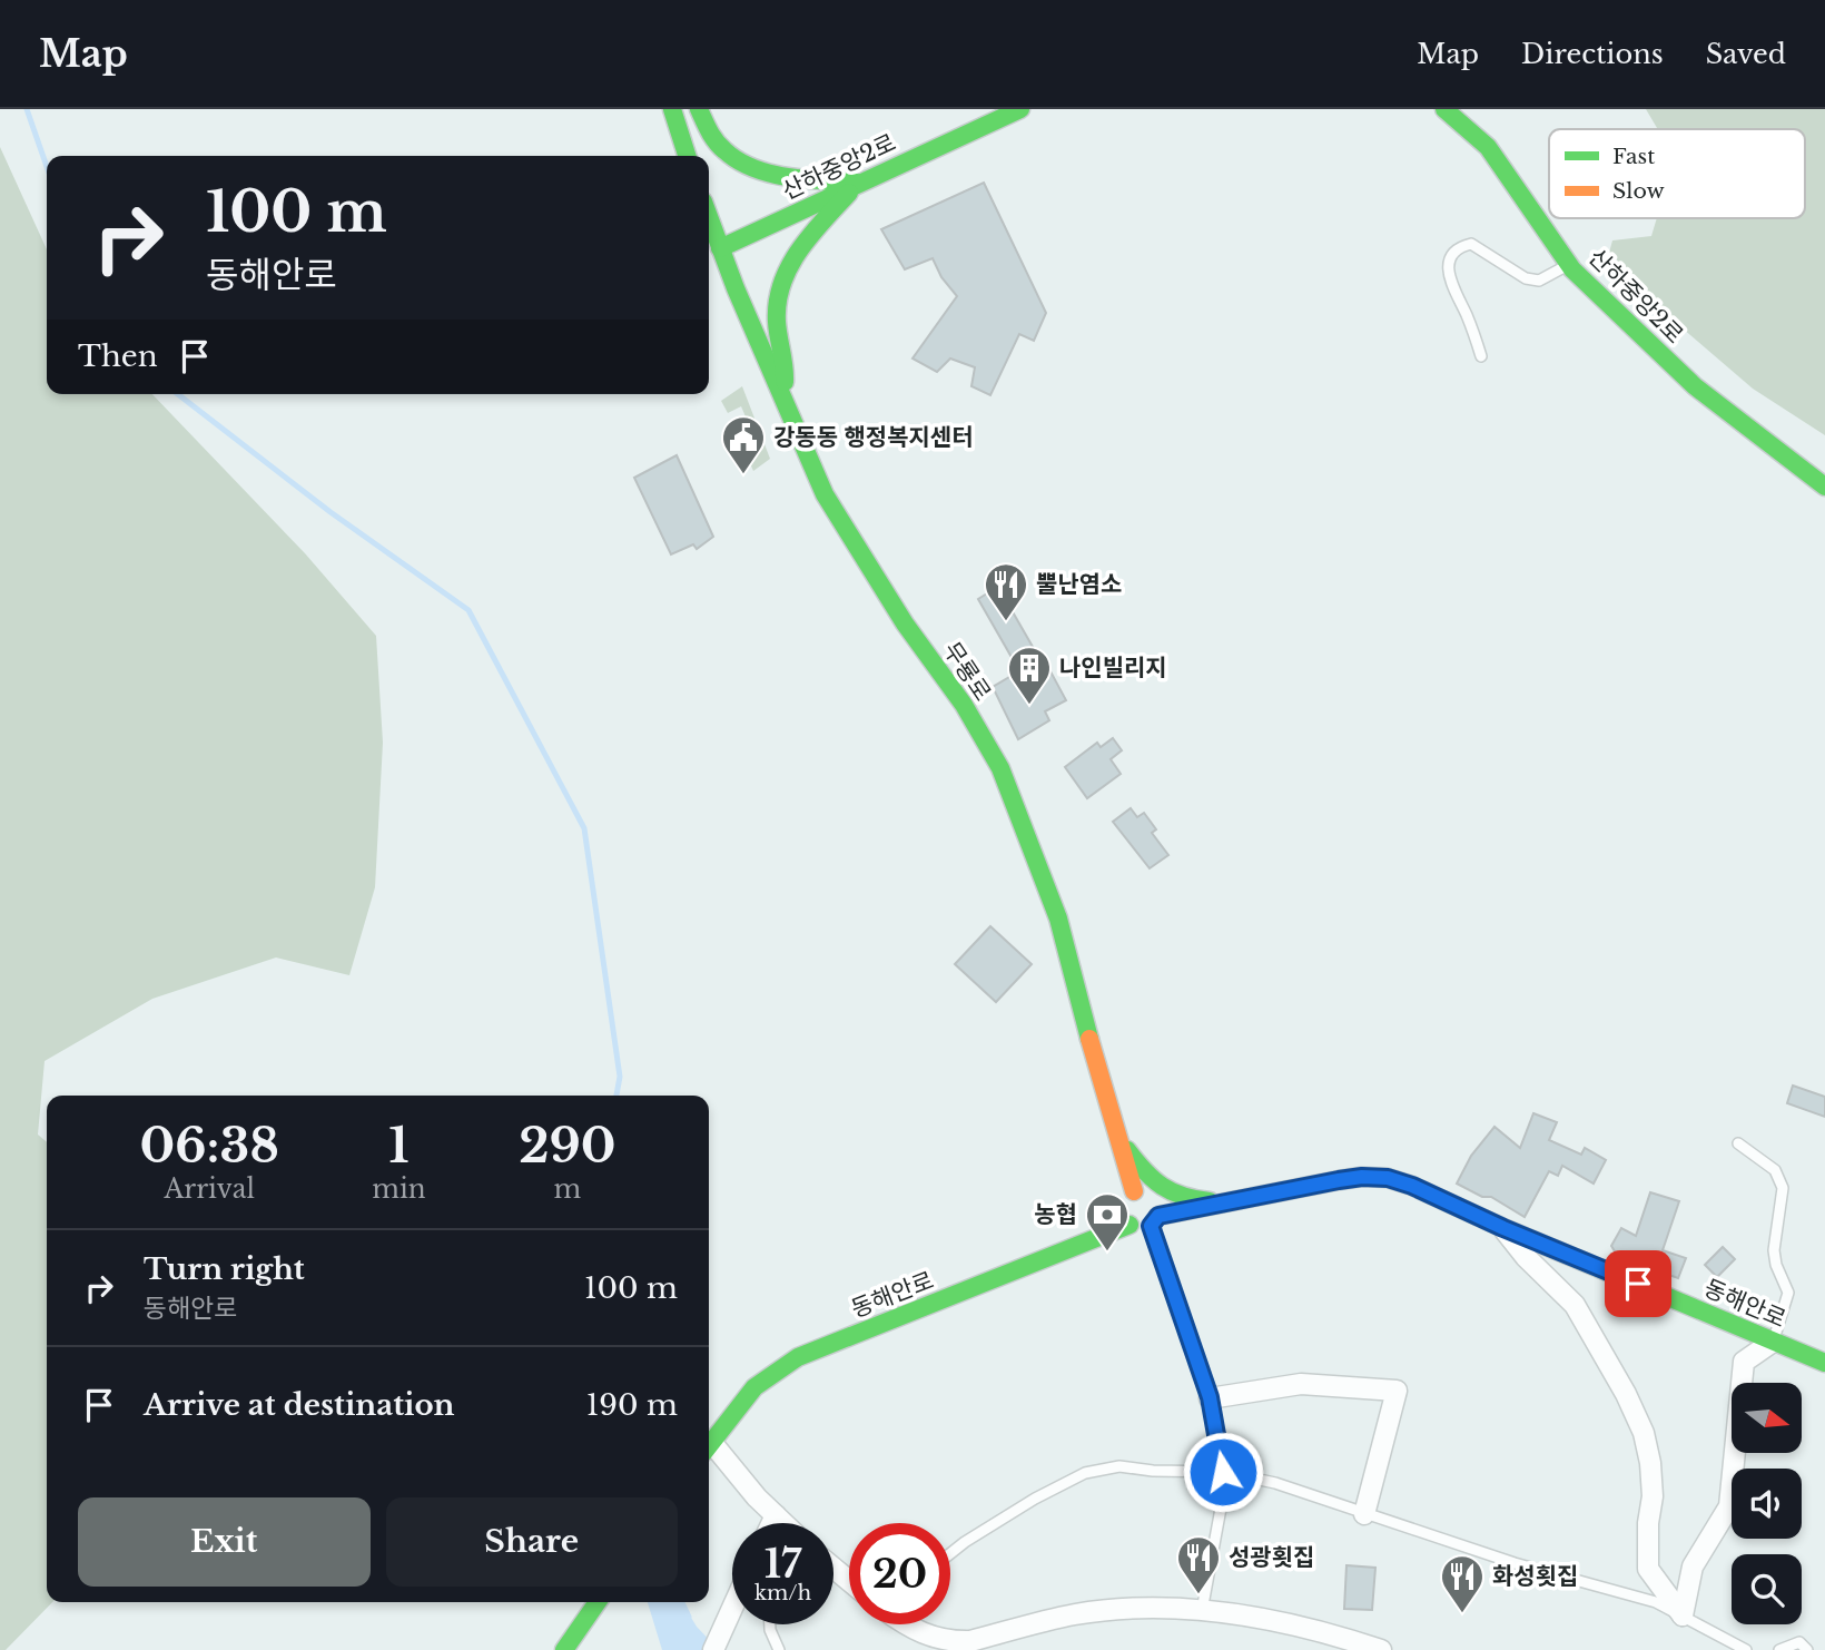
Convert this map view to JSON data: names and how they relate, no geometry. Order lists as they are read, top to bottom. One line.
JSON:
{"streets":{"main road":["산하중앙2로","무룡로","동해안로"]},"crossings":[["산하중앙2로","무룡로"],["무룡로","동해안로"]],"places":{"public building":["강동동 행정복지센터"],"restaurant":["뿔난염소","성광횟집","화성횟집"],"building":["나인빌리지"],"bank":["농협"]},"legend":["Fast","Slow"],"north":"right","page":{"header":"Map","nav":["Map","Directions","Saved"],"turn":["100 m","동해안로"],"then":"Then","eta":["06:38","Arrival","1","min","290","m"],"list":[{"name":"Turn right","note":"동해안로","value":"100 m"},{"name":"Arrive at destination","value":"190 m"}],"buttons":["Exit","Share"],"speed":"17 km/h","limit":"20"}}
